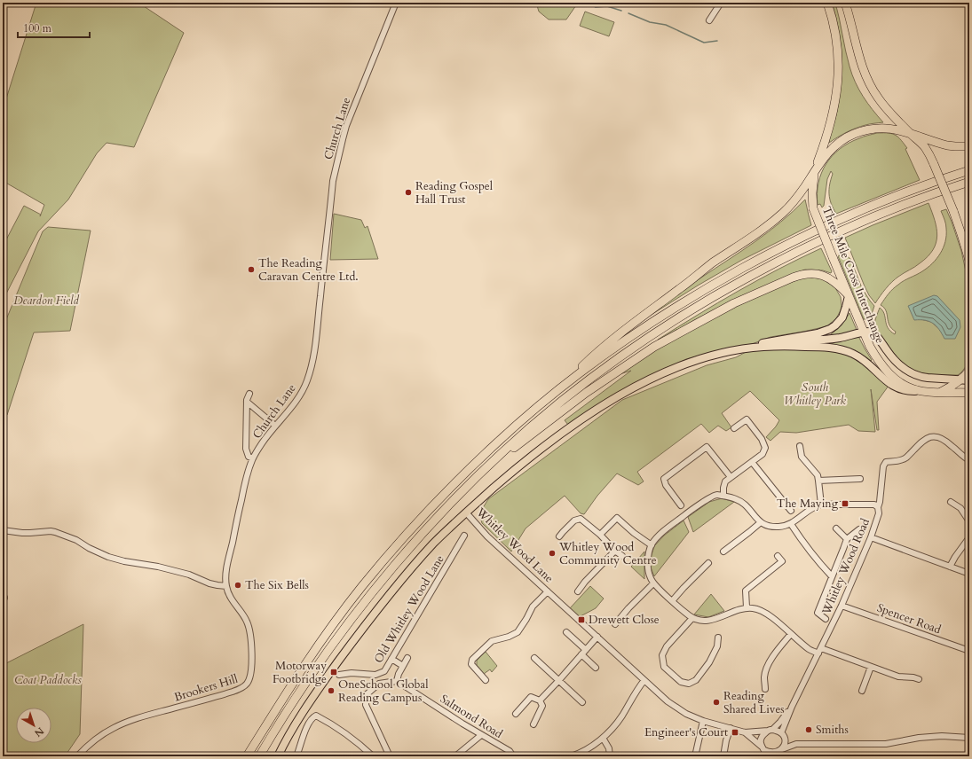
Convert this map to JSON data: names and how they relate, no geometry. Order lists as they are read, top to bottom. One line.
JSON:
{"streets":{"highway":["Three Mile Cross Interchange"],"main road":["Whitley Wood Lane"],"street":["Church Lane","Whitley Wood Road","Old Whitley Wood Lane","Spencer Road","Brookers Hill","Salmond Road"]},"crossings":[["Church Lane","Brookers Hill"],["Whitley Wood Lane","Whitley Wood Road"],["Whitley Wood Road","Spencer Road"]],"parks":["Deardon Field","South Whitley Park","Coat Paddocks"],"places":{"other":["Reading Gospel Hall Trust","The Reading Caravan Centre Ltd.","Whitley Wood Community Centre","The Six Bells","OneSchool Global Reading Campus","Reading Shared Lives","Smiths"],"transit":["The Maying","Drewett Close","Motorway Footbridge","Engineer's Court"]},"scale_bar":"100 m","north":"bottom right"}
